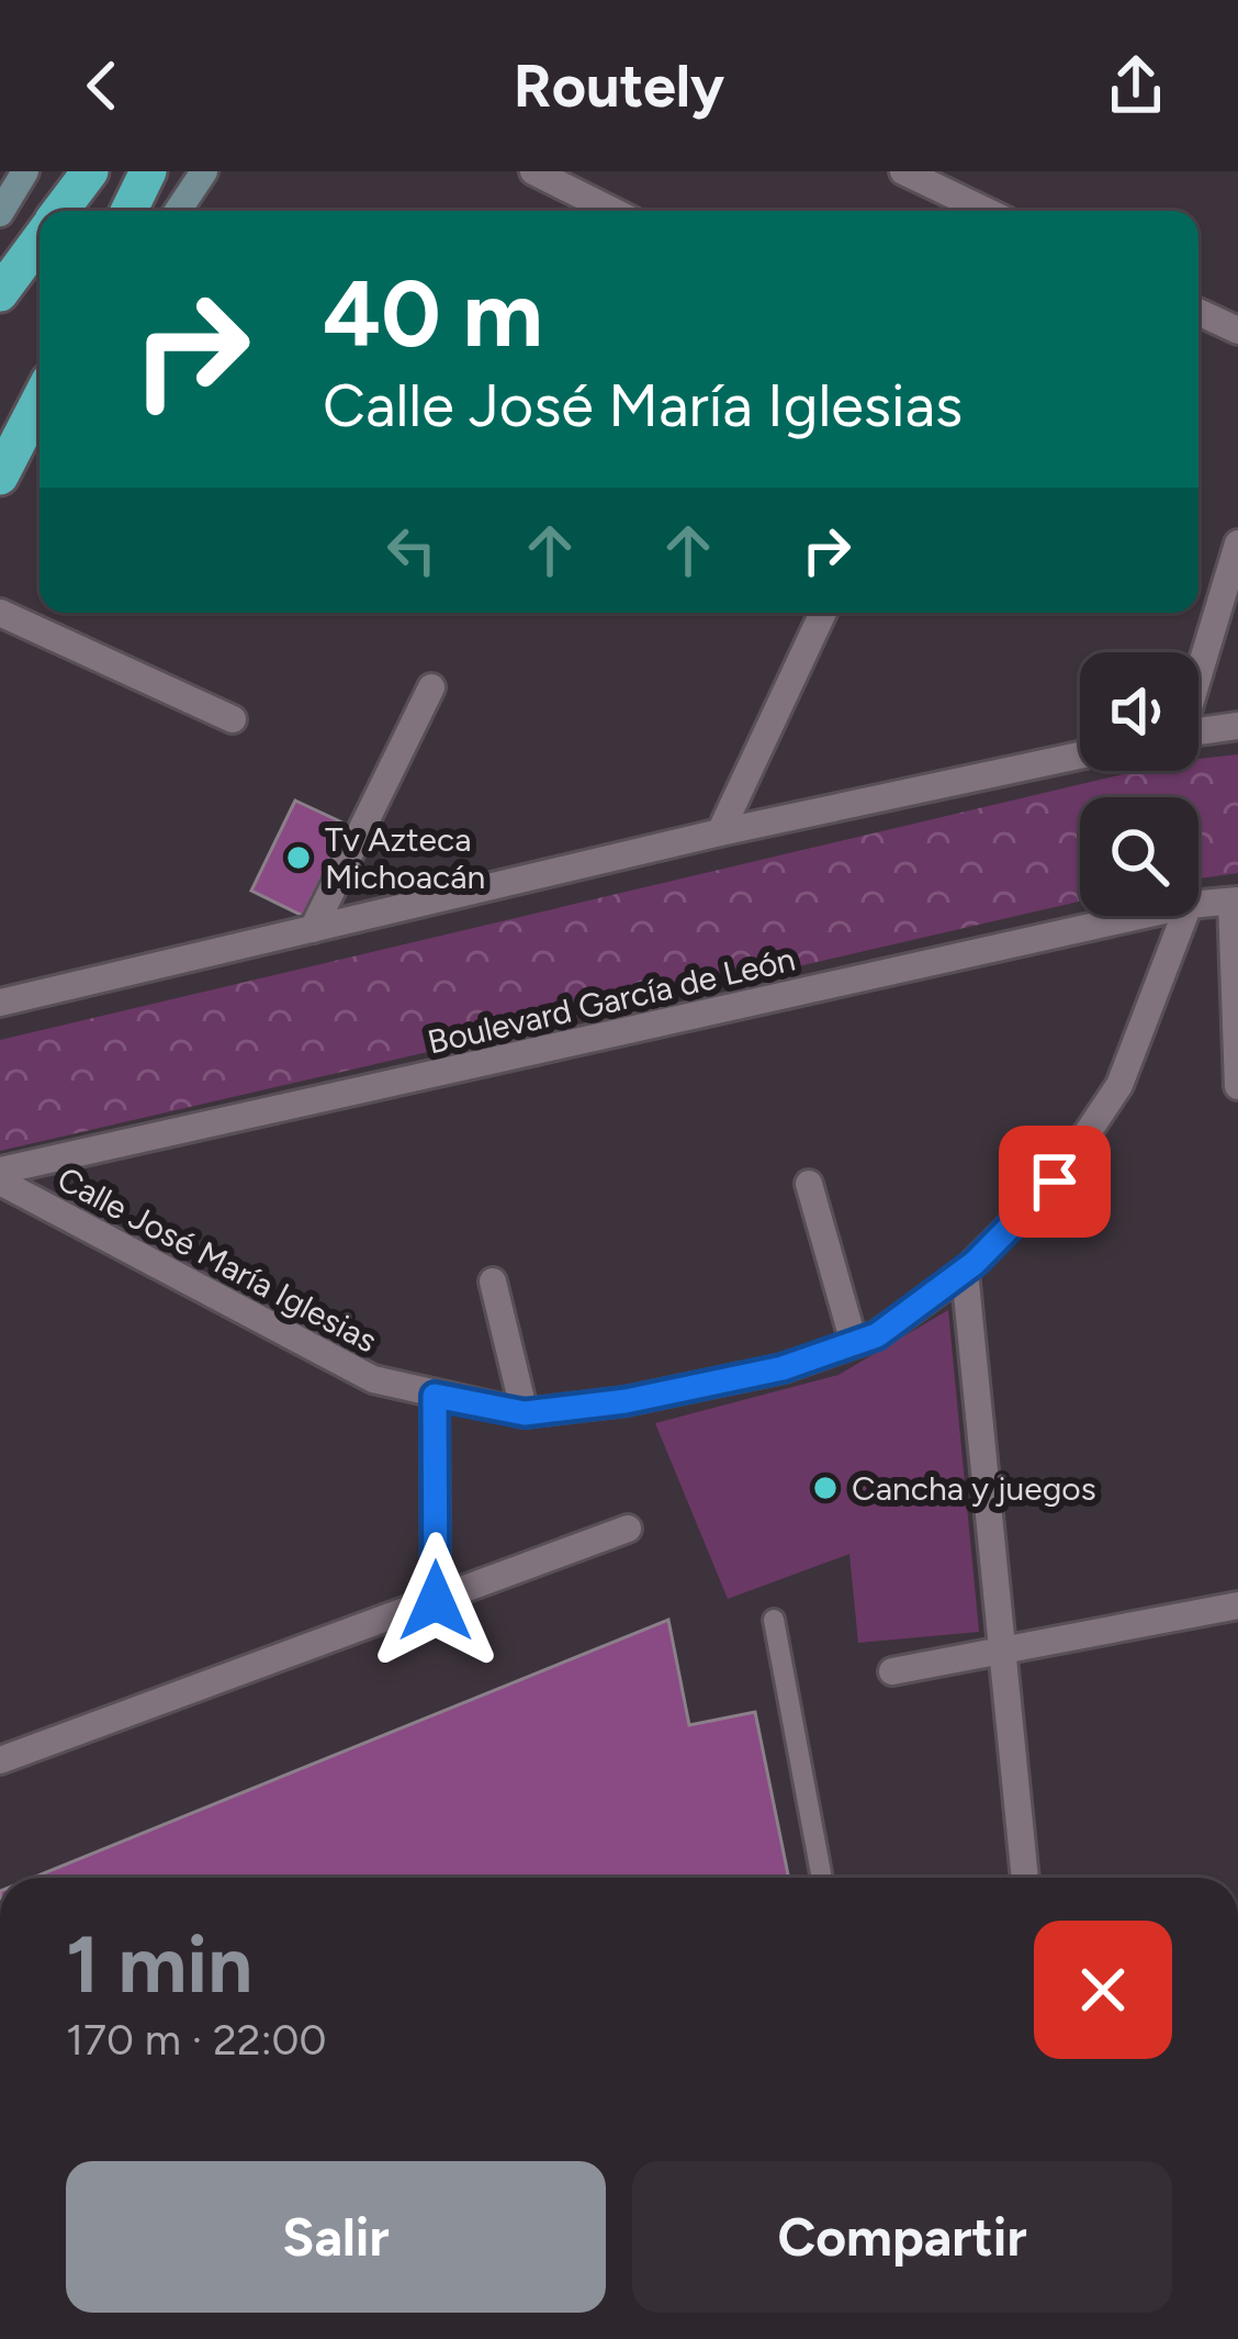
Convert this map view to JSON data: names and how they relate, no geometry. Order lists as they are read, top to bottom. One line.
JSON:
{"streets":{"street":["Boulevard García de León","Calle José María Iglesias"]},"places":["Tv Azteca Michoacán","Cancha y juegos"],"page":{"header":"Routely","turn":["40 m","Calle José María Iglesias"],"heading":["1 min","170 m · 22:00"],"buttons":["Salir","Compartir"]}}
